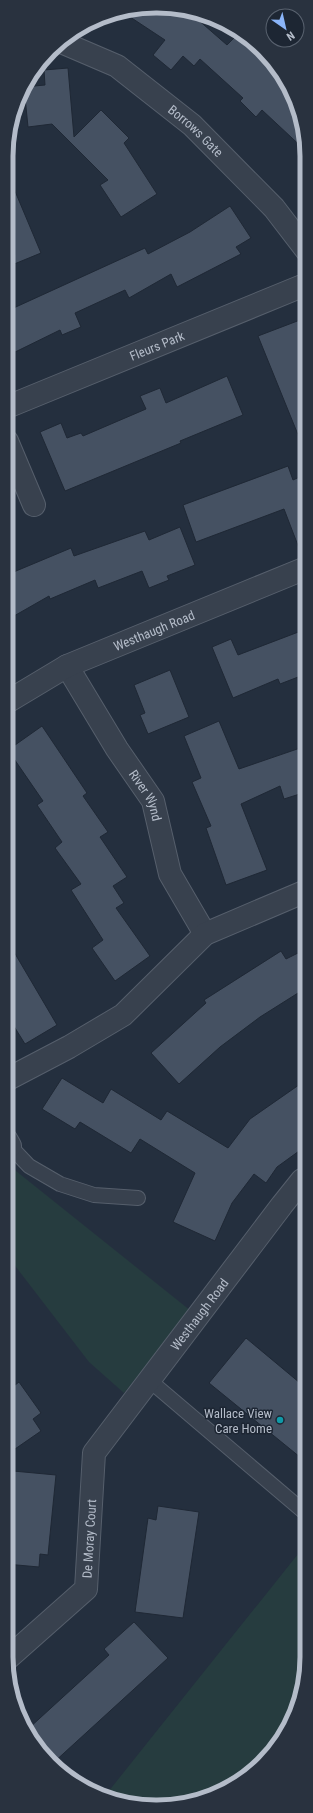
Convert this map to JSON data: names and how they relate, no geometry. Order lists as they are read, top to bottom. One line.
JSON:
{"streets":{"street":["Borrows Gate","Fleurs Park","Westhaugh Road","River Wynd","De Moray Court"]},"crossings":[["Westhaugh Road","River Wynd"],["Westhaugh Road","De Moray Court"]],"places":["Wallace View Care Home"],"north":"bottom right"}
